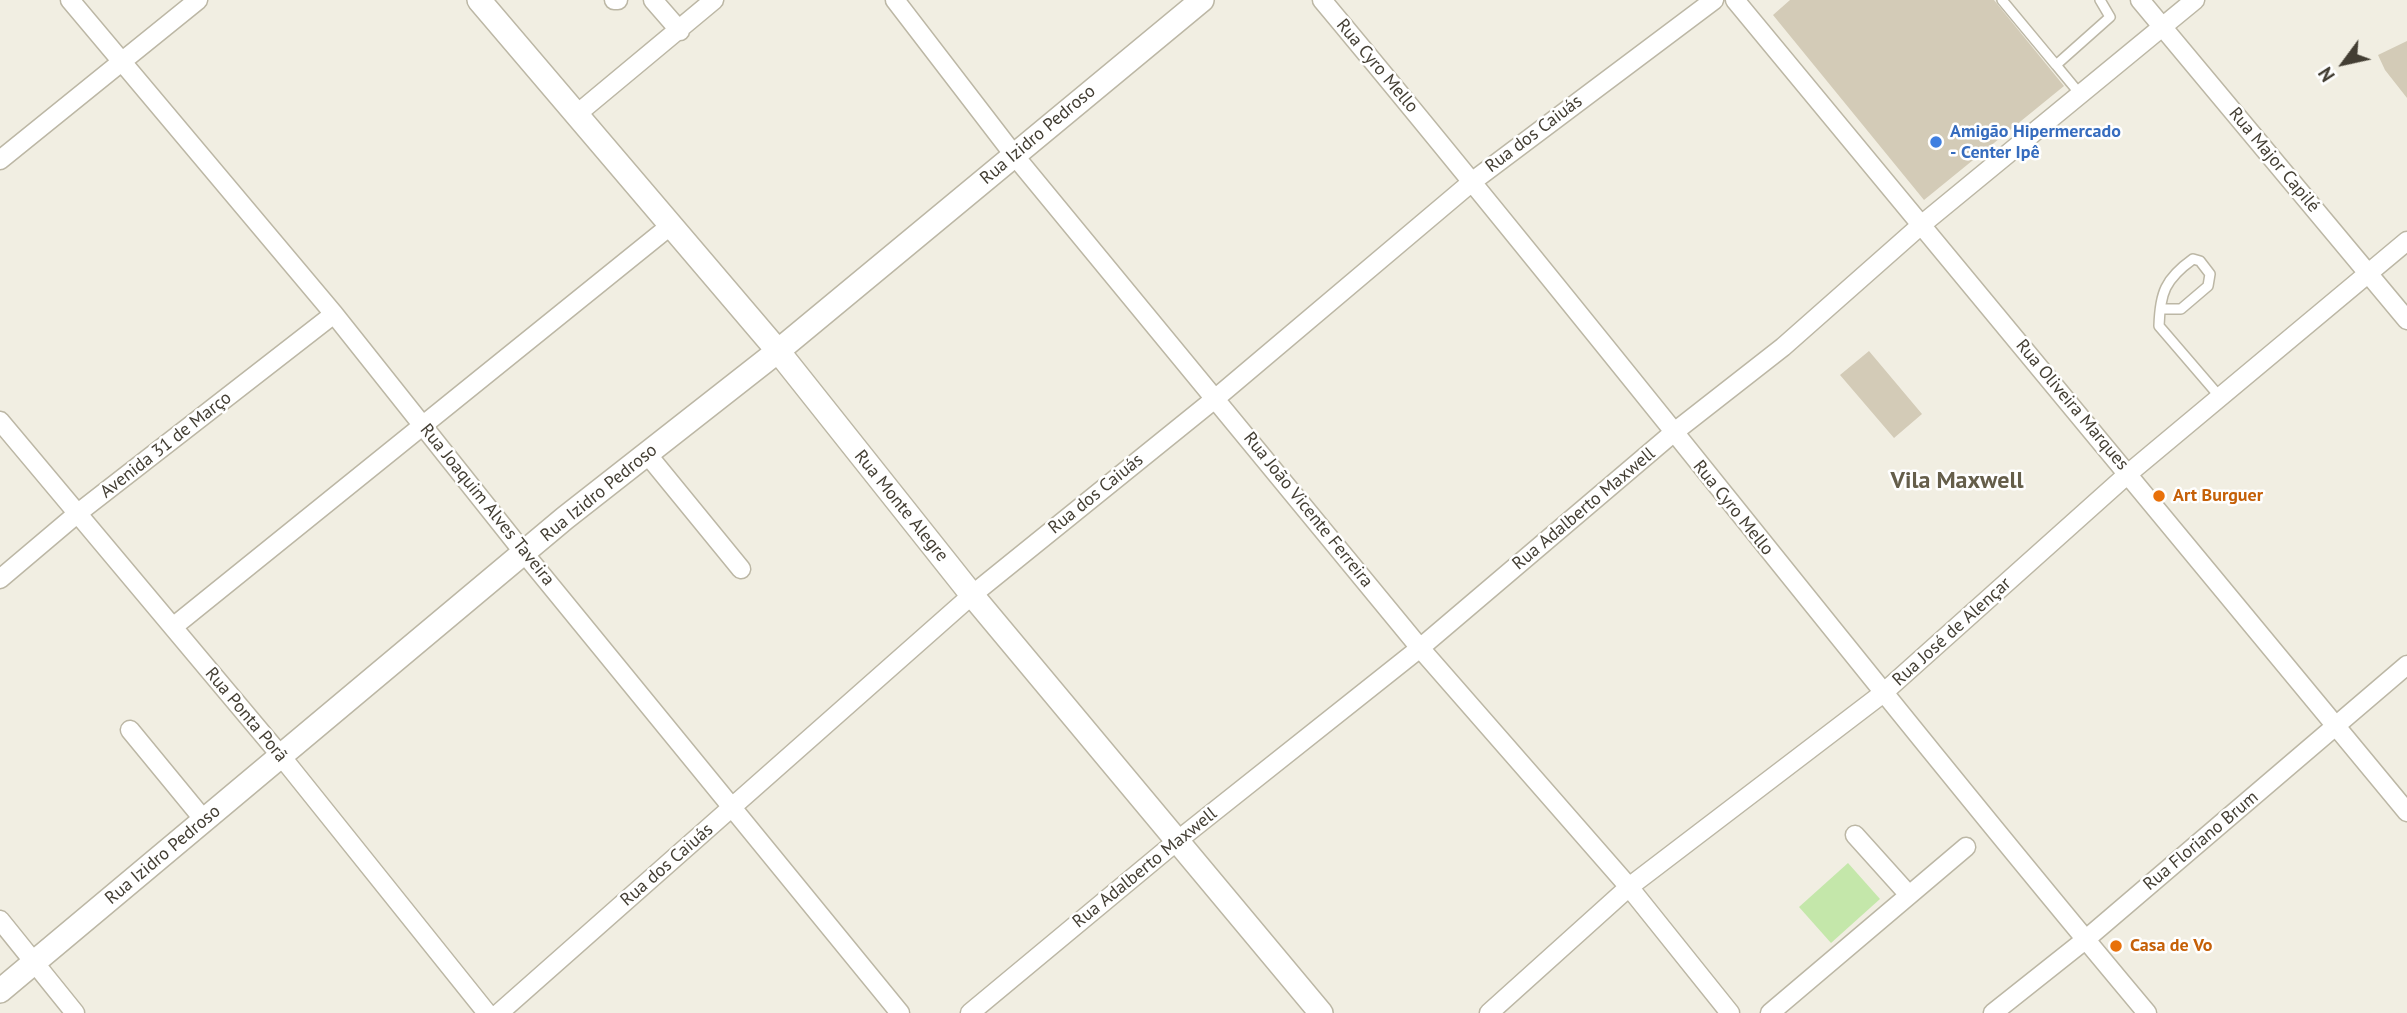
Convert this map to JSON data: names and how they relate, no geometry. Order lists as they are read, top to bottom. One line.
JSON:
{"streets":{"street":["Rua Cyro Mello","Rua dos Caiuás","Rua Izidro Pedroso","Rua Major Capilé","Rua Oliveira Marques","Avenida 31 de Março","Rua Joaquim Alves Taveira","Rua Monte Alegre","Rua Adalberto Maxwell","Rua João Vicente Ferreira","Rua José de Alençar","Rua Ponta Porã","Rua Floriano Brum"]},"crossings":[["Rua Cyro Mello","Rua dos Caiuás"],["Rua Cyro Mello","Rua Adalberto Maxwell"],["Rua Cyro Mello","Rua José de Alençar"],["Rua Cyro Mello","Rua Floriano Brum"],["Rua dos Caiuás","Rua Joaquim Alves Taveira"],["Rua dos Caiuás","Rua Monte Alegre"],["Rua dos Caiuás","Rua João Vicente Ferreira"],["Rua Izidro Pedroso","Rua Joaquim Alves Taveira"],["Rua Izidro Pedroso","Rua Monte Alegre"],["Rua Izidro Pedroso","Rua João Vicente Ferreira"],["Rua Izidro Pedroso","Rua Ponta Porã"],["Rua Major Capilé","Rua Adalberto Maxwell"],["Rua Major Capilé","Rua José de Alençar"],["Rua Oliveira Marques","Rua Adalberto Maxwell"],["Rua Oliveira Marques","Rua José de Alençar"],["Rua Oliveira Marques","Rua Floriano Brum"],["Avenida 31 de Março","Rua Joaquim Alves Taveira"],["Avenida 31 de Março","Rua Ponta Porã"],["Rua Monte Alegre","Rua Adalberto Maxwell"],["Rua Adalberto Maxwell","Rua João Vicente Ferreira"],["Rua João Vicente Ferreira","Rua José de Alençar"]],"districts":["Vila Maxwell"],"places":["Amigão Hipermercado - Center Ipê","Art Burguer","Casa de Vo"],"north":"bottom left"}
